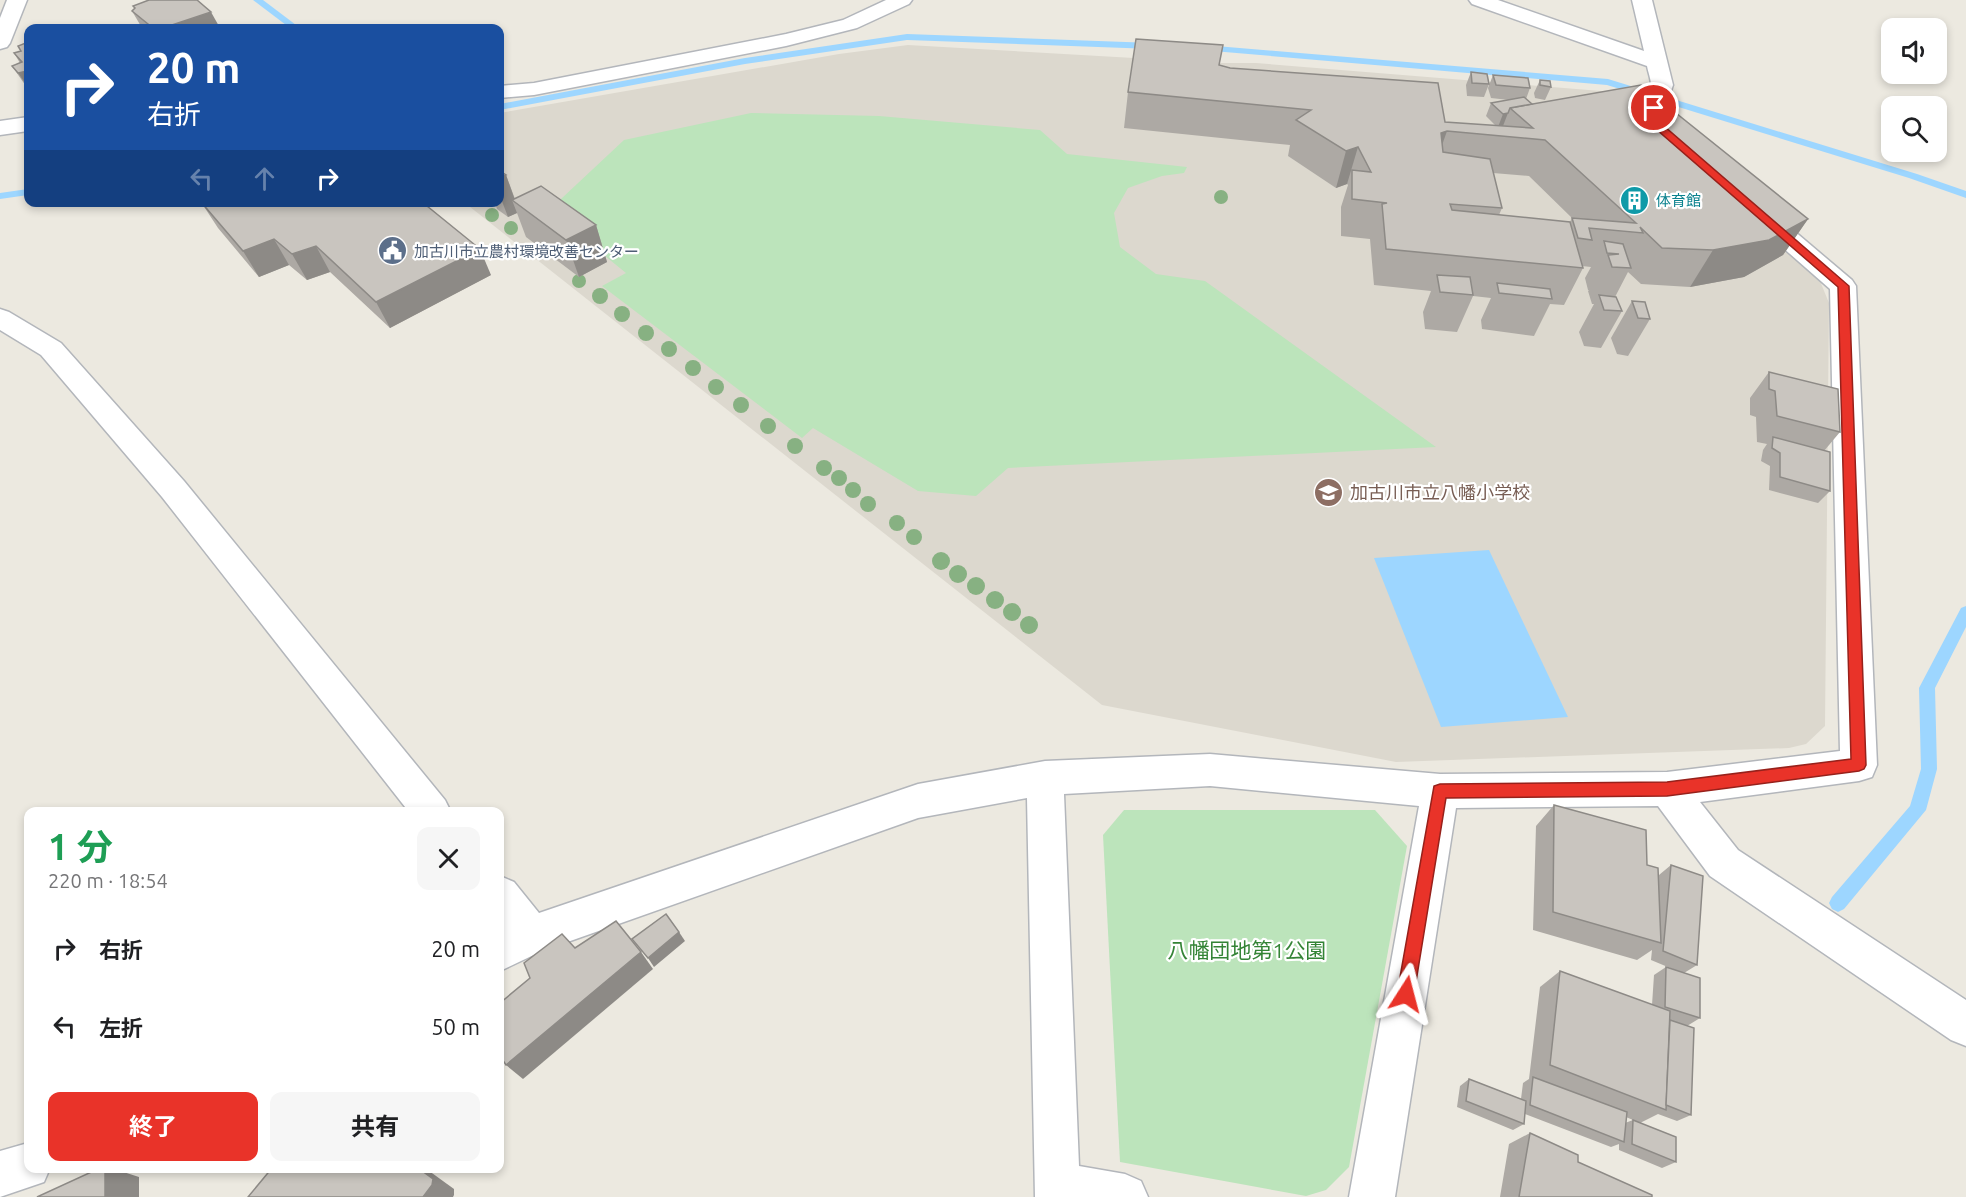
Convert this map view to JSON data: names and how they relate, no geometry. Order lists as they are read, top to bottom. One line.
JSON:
{"parks":["八幡団地第1公園"],"places":{"building":["体育館"],"public building":["加古川市立農村環境改善センター"],"school or university":["加古川市立八幡小学校"]},"page":{"turn":["20 m","右折"],"heading":["1 分","220 m · 18:54"],"list":[{"name":"右折","value":"20 m"},{"name":"左折","value":"50 m"}],"buttons":["終了","共有"]}}
